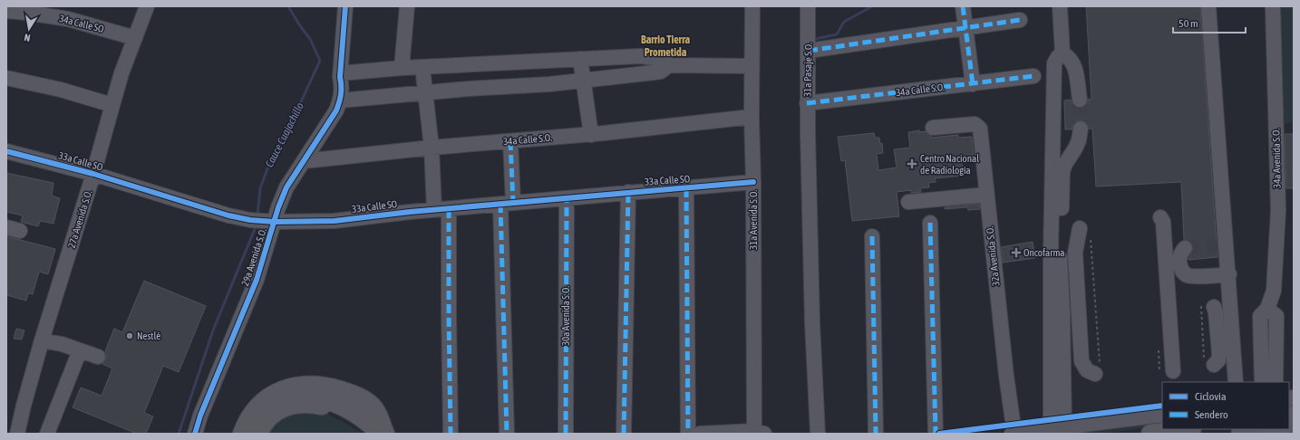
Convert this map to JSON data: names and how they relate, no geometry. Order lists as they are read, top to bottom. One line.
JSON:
{"streets":{"street":["34a Calle SO","31a Pasaje S.O.","34a Calle S.O.","34a Avenida S.O.","33a Calle SO","27a Avenida S.O.","31a Avenida S.O.","32a Avenida S.O.","29a Avenida S.O.","30a Avenida S.O."]},"crossings":[["34a Calle SO","27a Avenida S.O."],["31a Pasaje S.O.","34a Calle S.O."],["34a Calle S.O.","31a Avenida S.O."],["34a Calle S.O.","29a Avenida S.O."],["33a Calle SO","27a Avenida S.O."],["33a Calle SO","31a Avenida S.O."],["33a Calle SO","29a Avenida S.O."],["33a Calle SO","30a Avenida S.O."]],"districts":["Barrio Tierra Prometida"],"water":["Cauce Cuajachillo"],"places":{"health":["Centro Nacional de Radiologia","Oncofarma"],"other":["Nestlé"]},"legend":["Ciclovía","Sendero"],"scale_bar":"50 m","north":"bottom"}
